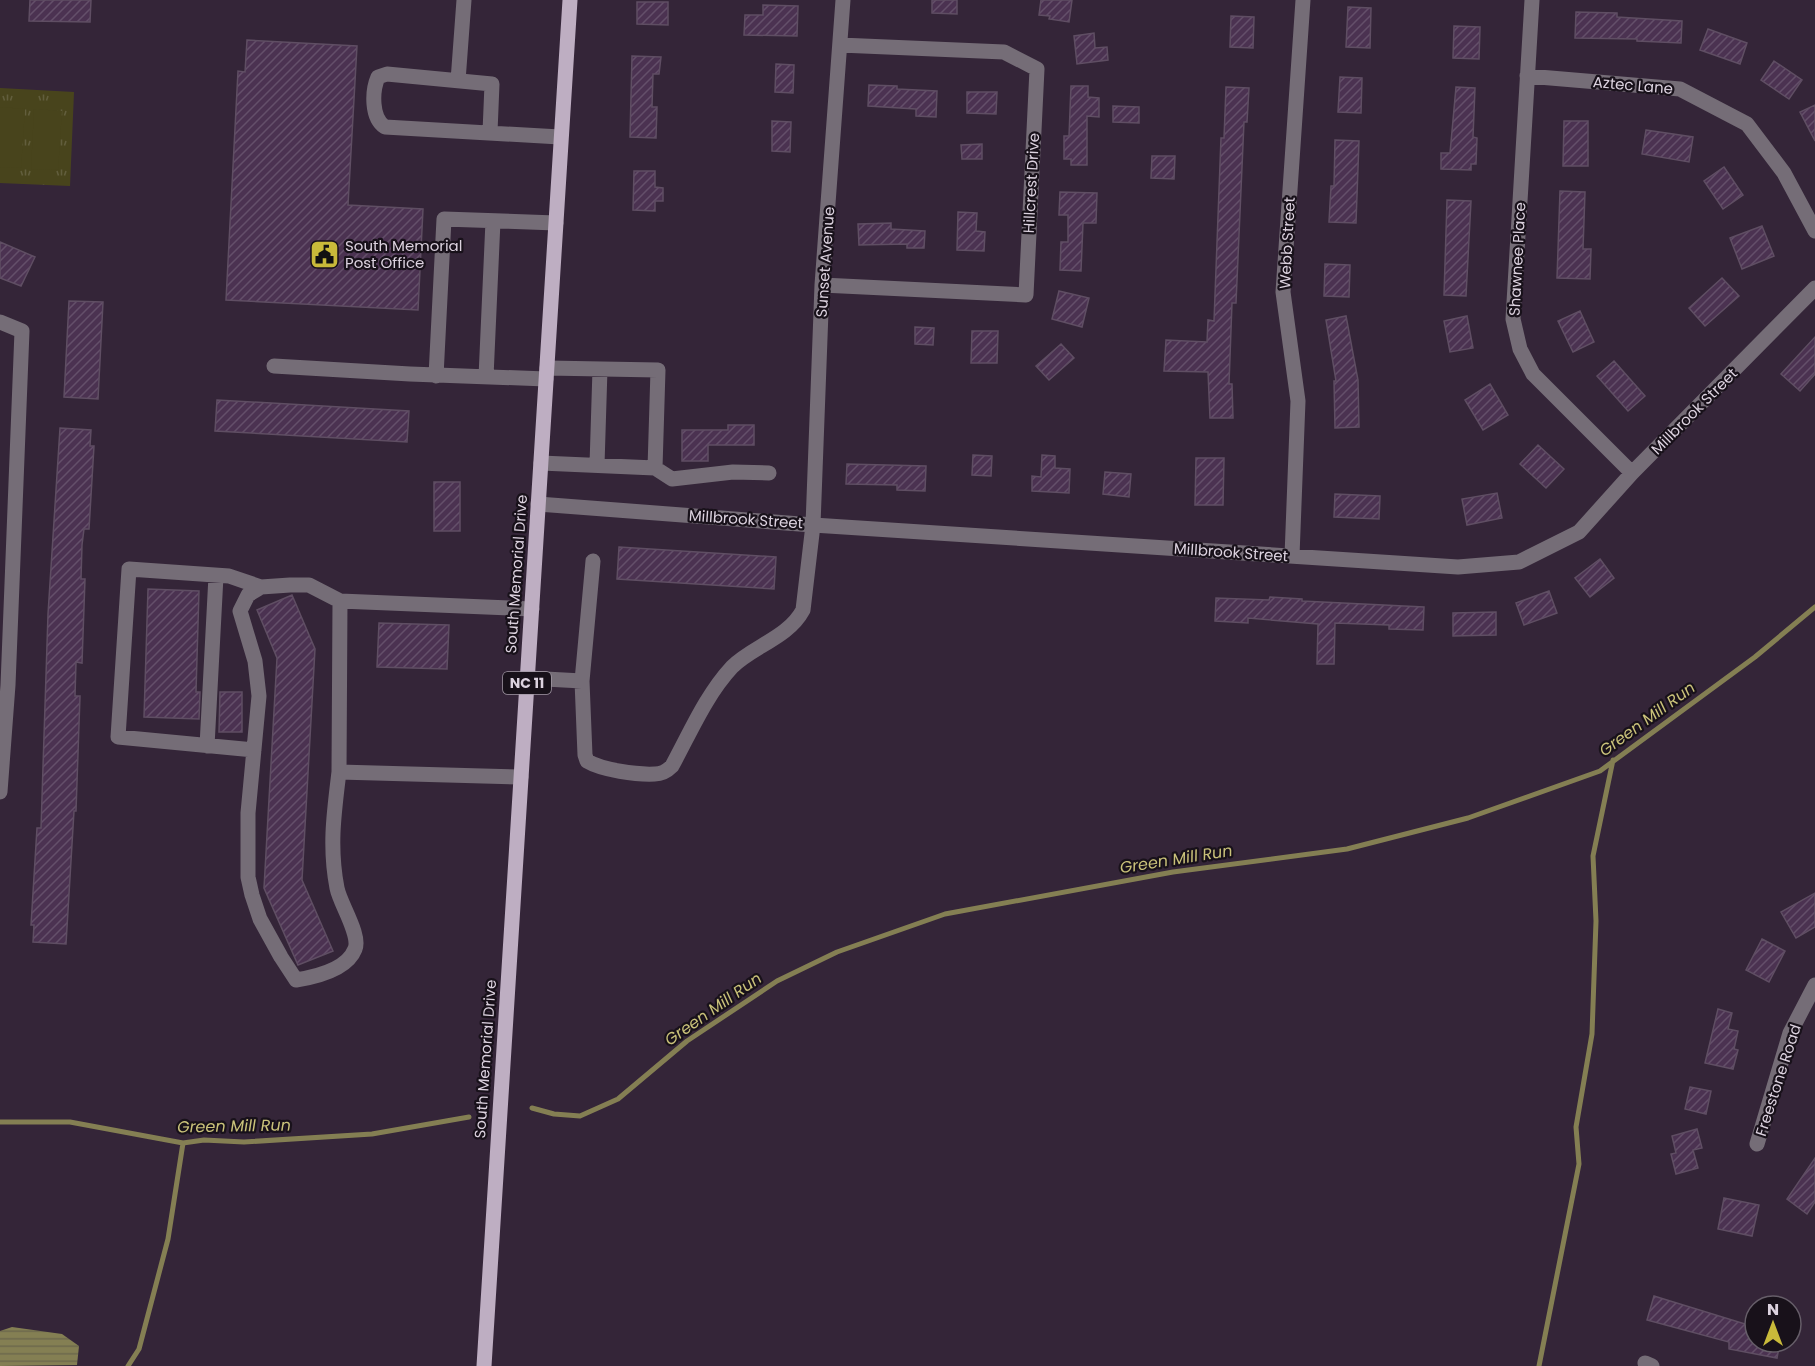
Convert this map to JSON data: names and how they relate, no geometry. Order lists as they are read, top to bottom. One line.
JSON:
{"streets":{"main road":["South Memorial Drive","NC 11"],"street":["Aztec Lane","Hillcrest Drive","Webb Street","Shawnee Place","Sunset Avenue","Millbrook Street","Freestone Road"]},"crossings":[["Aztec Lane","Shawnee Place"],["Hillcrest Drive","Sunset Avenue"],["Webb Street","Millbrook Street"],["Shawnee Place","Millbrook Street"],["Sunset Avenue","Millbrook Street"],["Millbrook Street","South Memorial Drive"]],"water":["Green Mill Run"],"places":{"public building":["South Memorial Post Office"]},"north":"top"}
